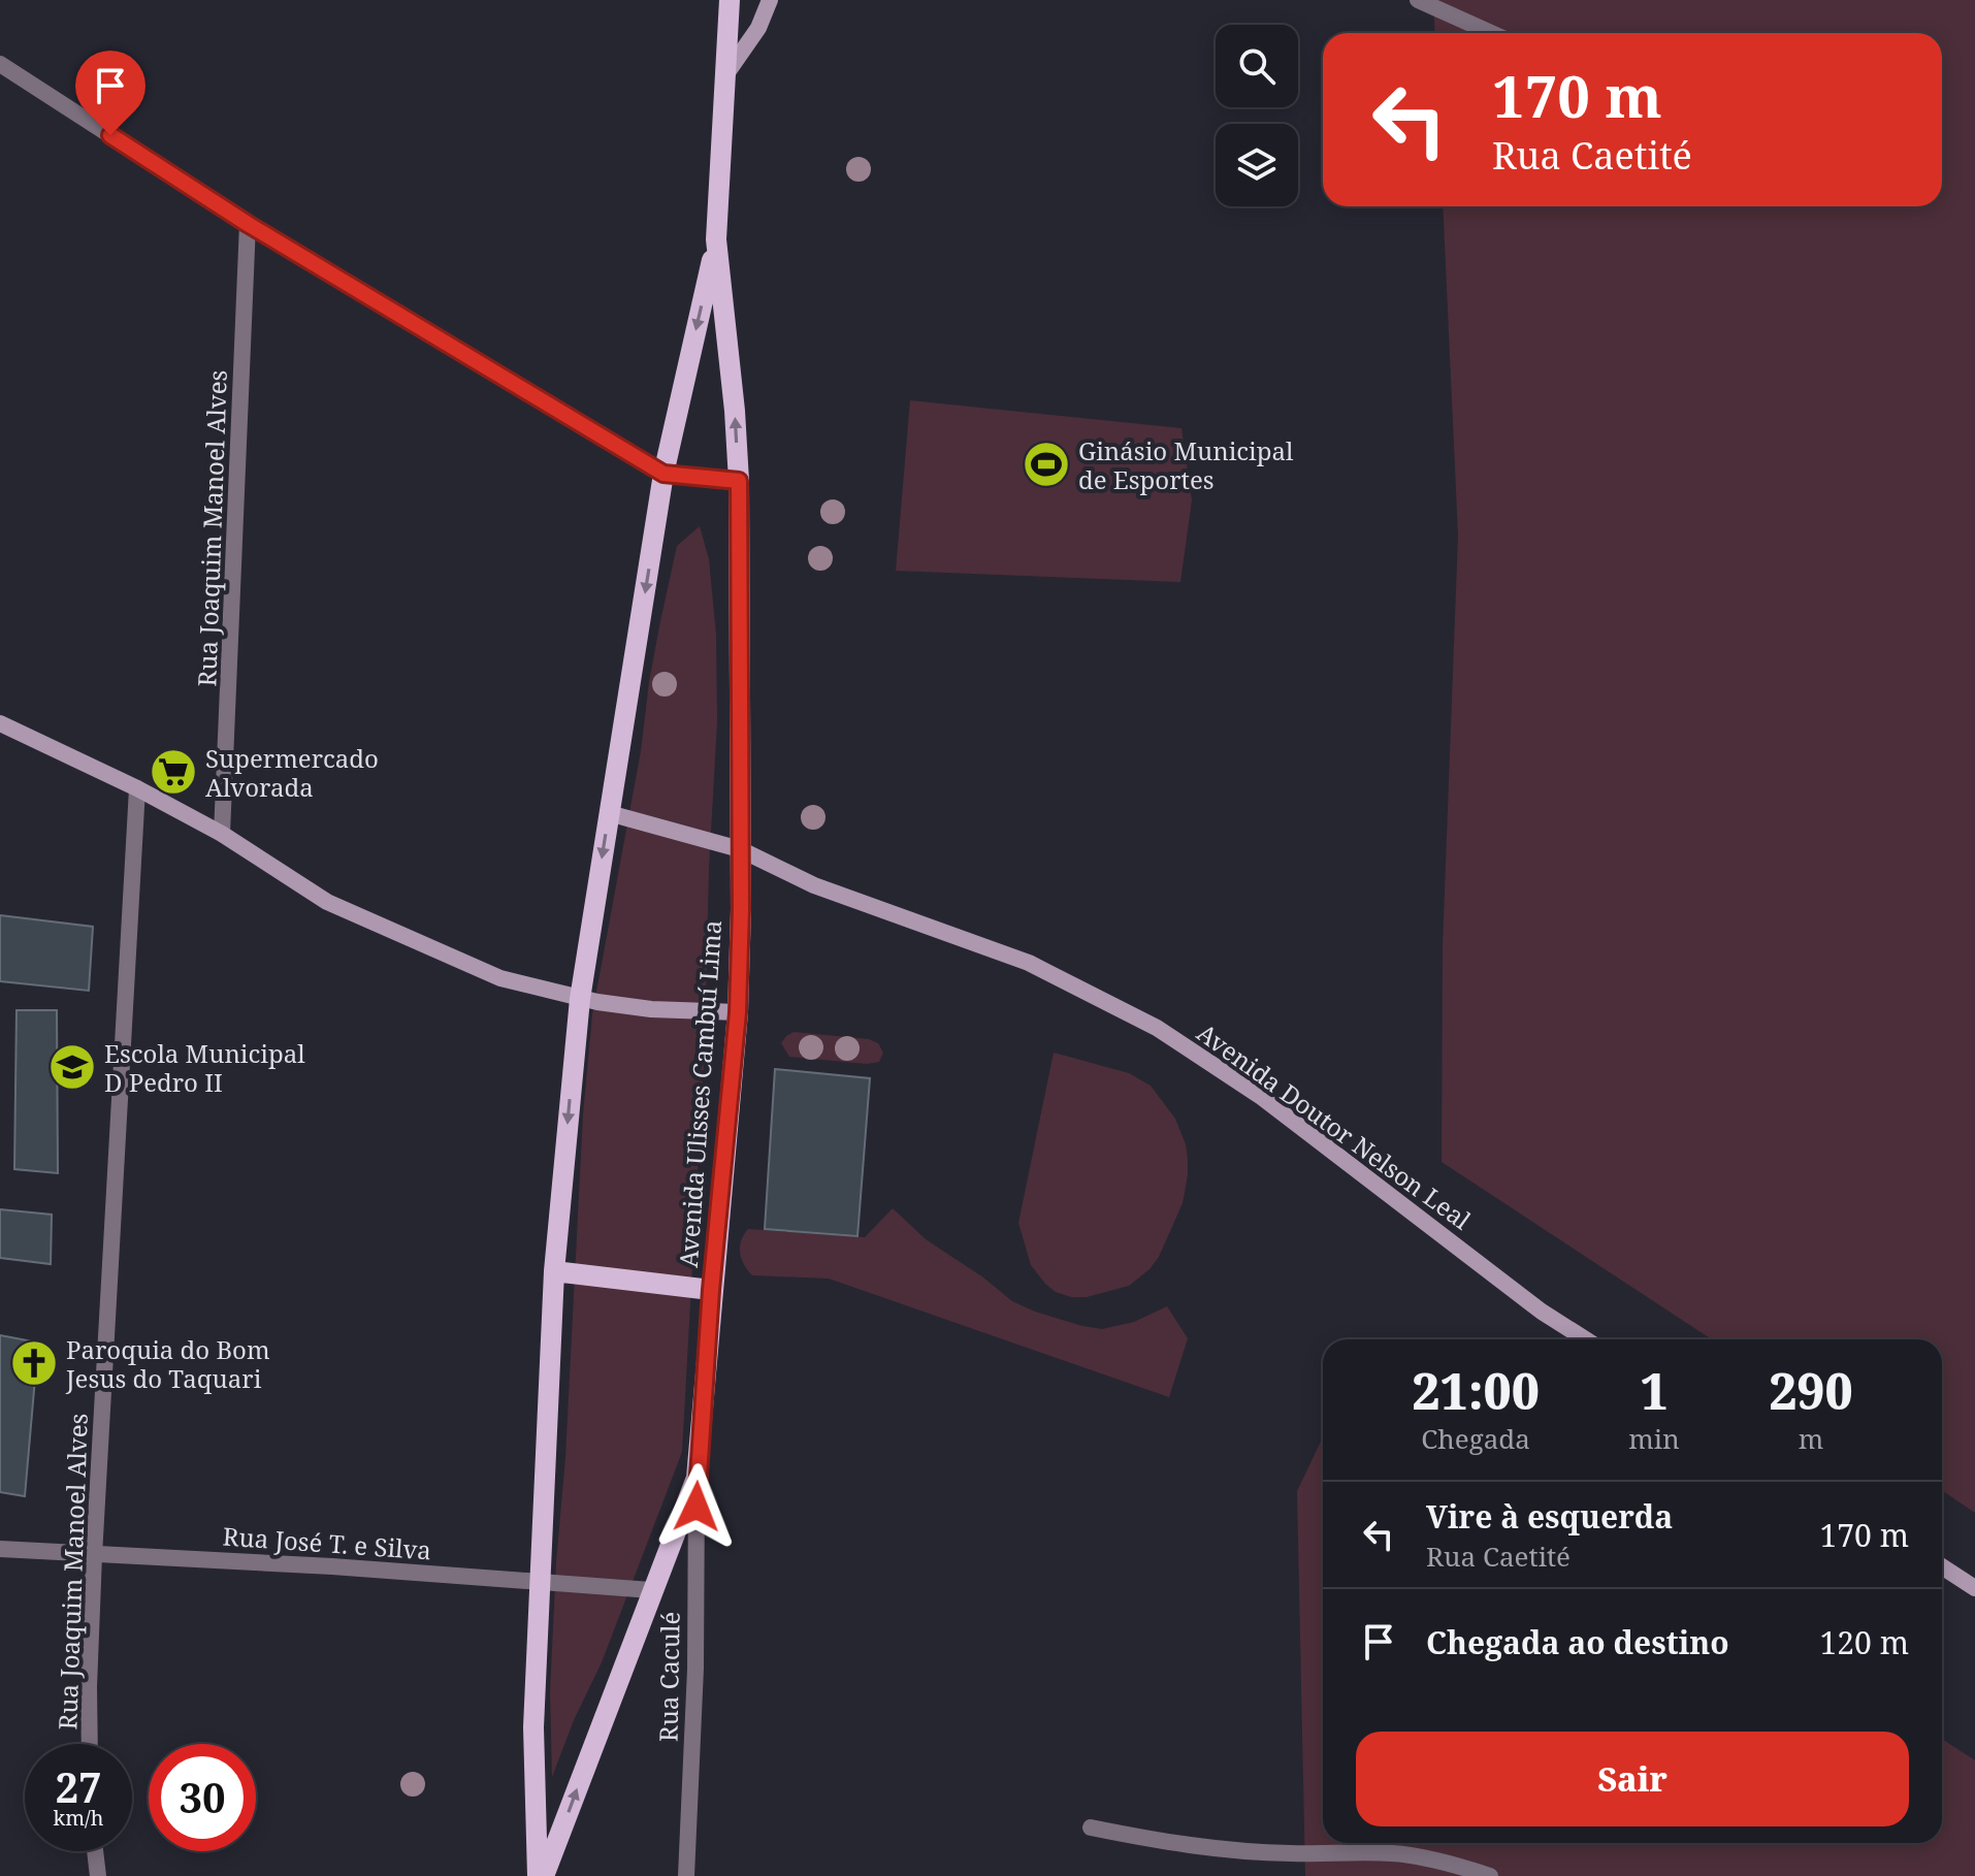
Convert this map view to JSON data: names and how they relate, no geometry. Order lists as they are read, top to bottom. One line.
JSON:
{"streets":{"main road":["Avenida Ulisses Cambuí Lima"],"street":["Rua Joaquim Manoel Alves","Avenida Doutor Nelson Leal","Rua José T. e Silva","Rua Caculé"]},"crossings":[["Rua Joaquim Manoel Alves","Rua José T. e Silva"],["Avenida Ulisses Cambuí Lima","Avenida Doutor Nelson Leal"],["Avenida Ulisses Cambuí Lima","Rua José T. e Silva"],["Avenida Ulisses Cambuí Lima","Rua Caculé"]],"places":{"sports":["Ginásio Municipal de Esportes"],"supermarket":["Supermercado Alvorada"],"school or university":["Escola Municipal D Pedro II"],"church":["Paroquia do Bom Jesus do Taquari"]},"page":{"turn":["170 m","Rua Caetité"],"eta":["21:00","Chegada","1","min","290","m"],"list":[{"name":"Vire à esquerda","note":"Rua Caetité","value":"170 m"},{"name":"Chegada ao destino","value":"120 m"}],"buttons":"Sair","speed":"27 km/h","limit":"30"}}
